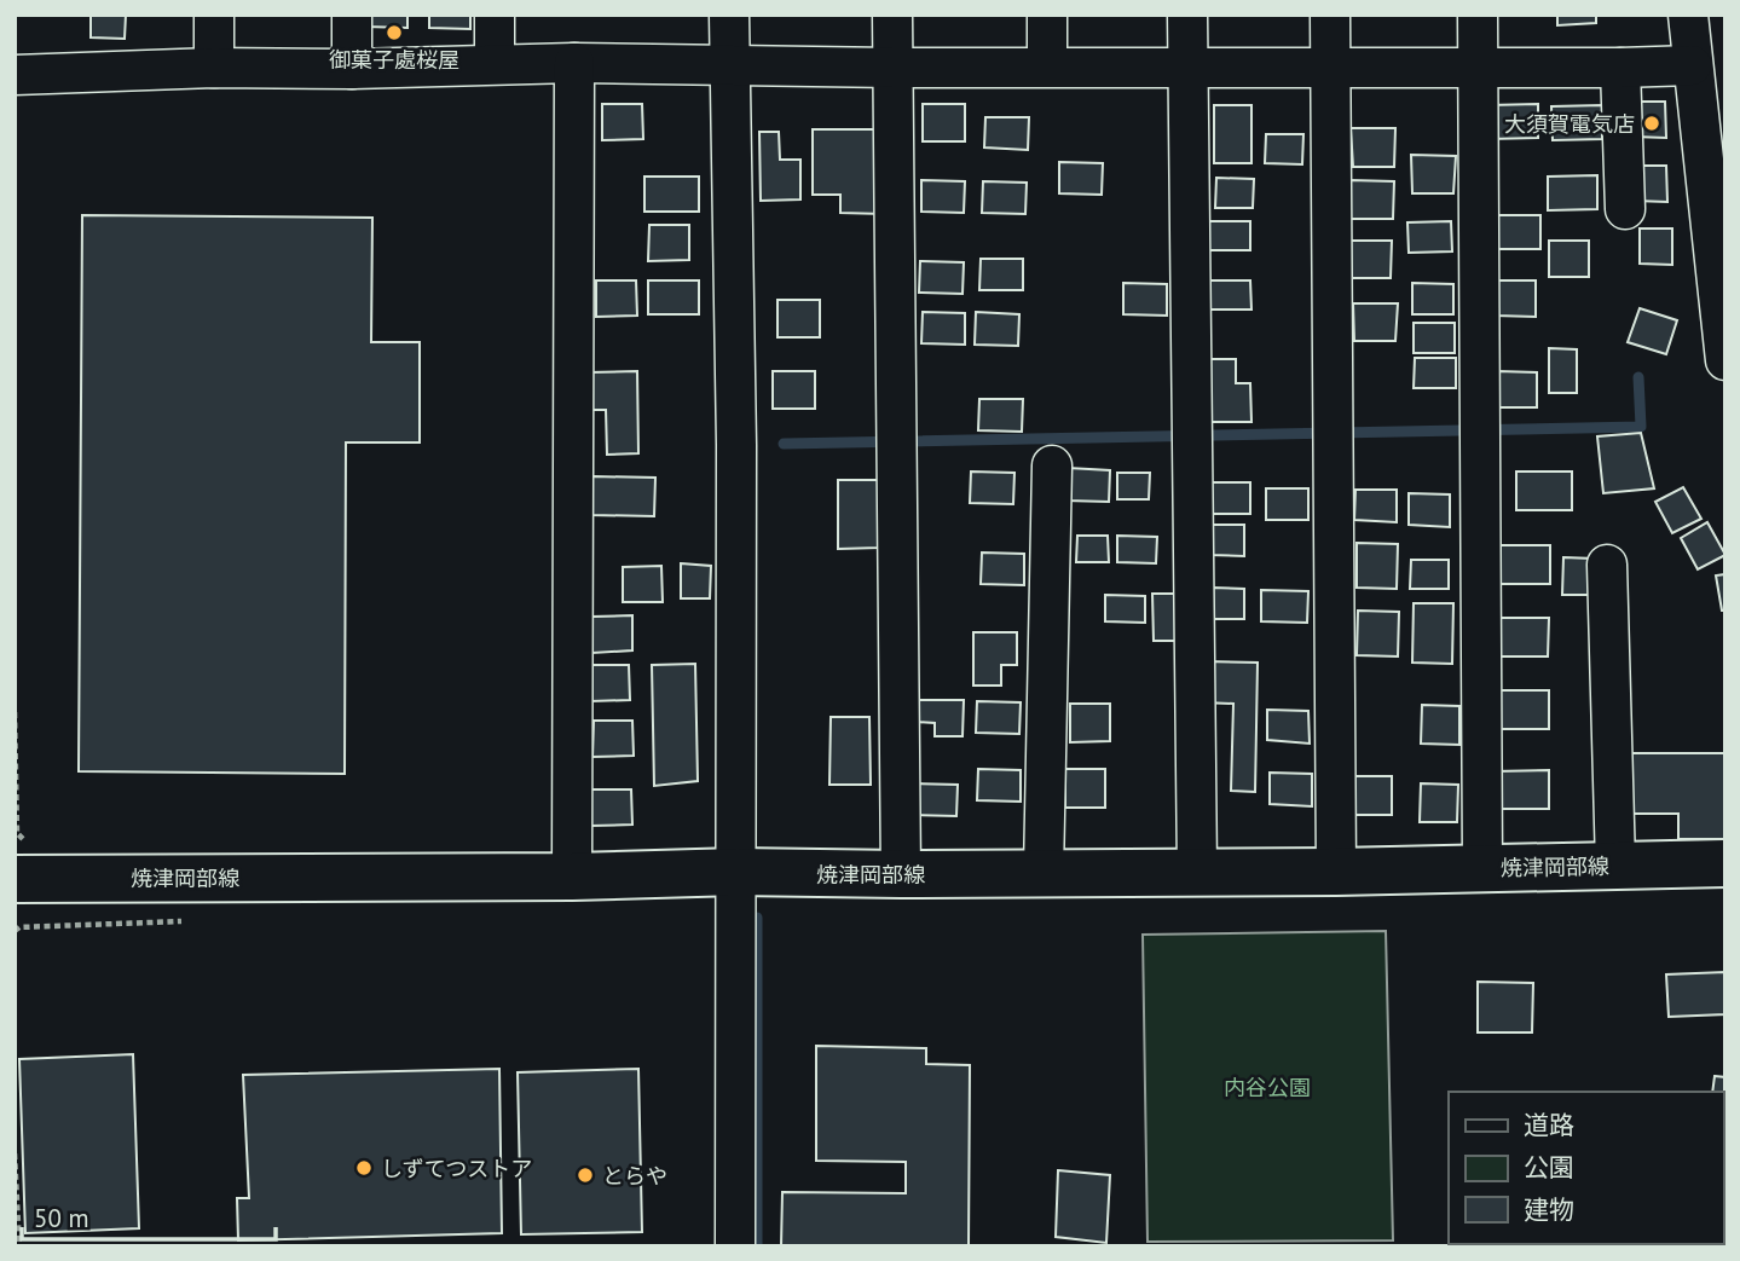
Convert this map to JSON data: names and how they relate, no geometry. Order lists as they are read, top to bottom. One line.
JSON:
{"streets":{"main road":["焼津岡部線"]},"parks":["内谷公園"],"places":["御菓子處桜屋","大須賀電気店","しずてつストア","とらや"],"legend":["道路","公園","建物"],"scale_bar":"50 m"}
